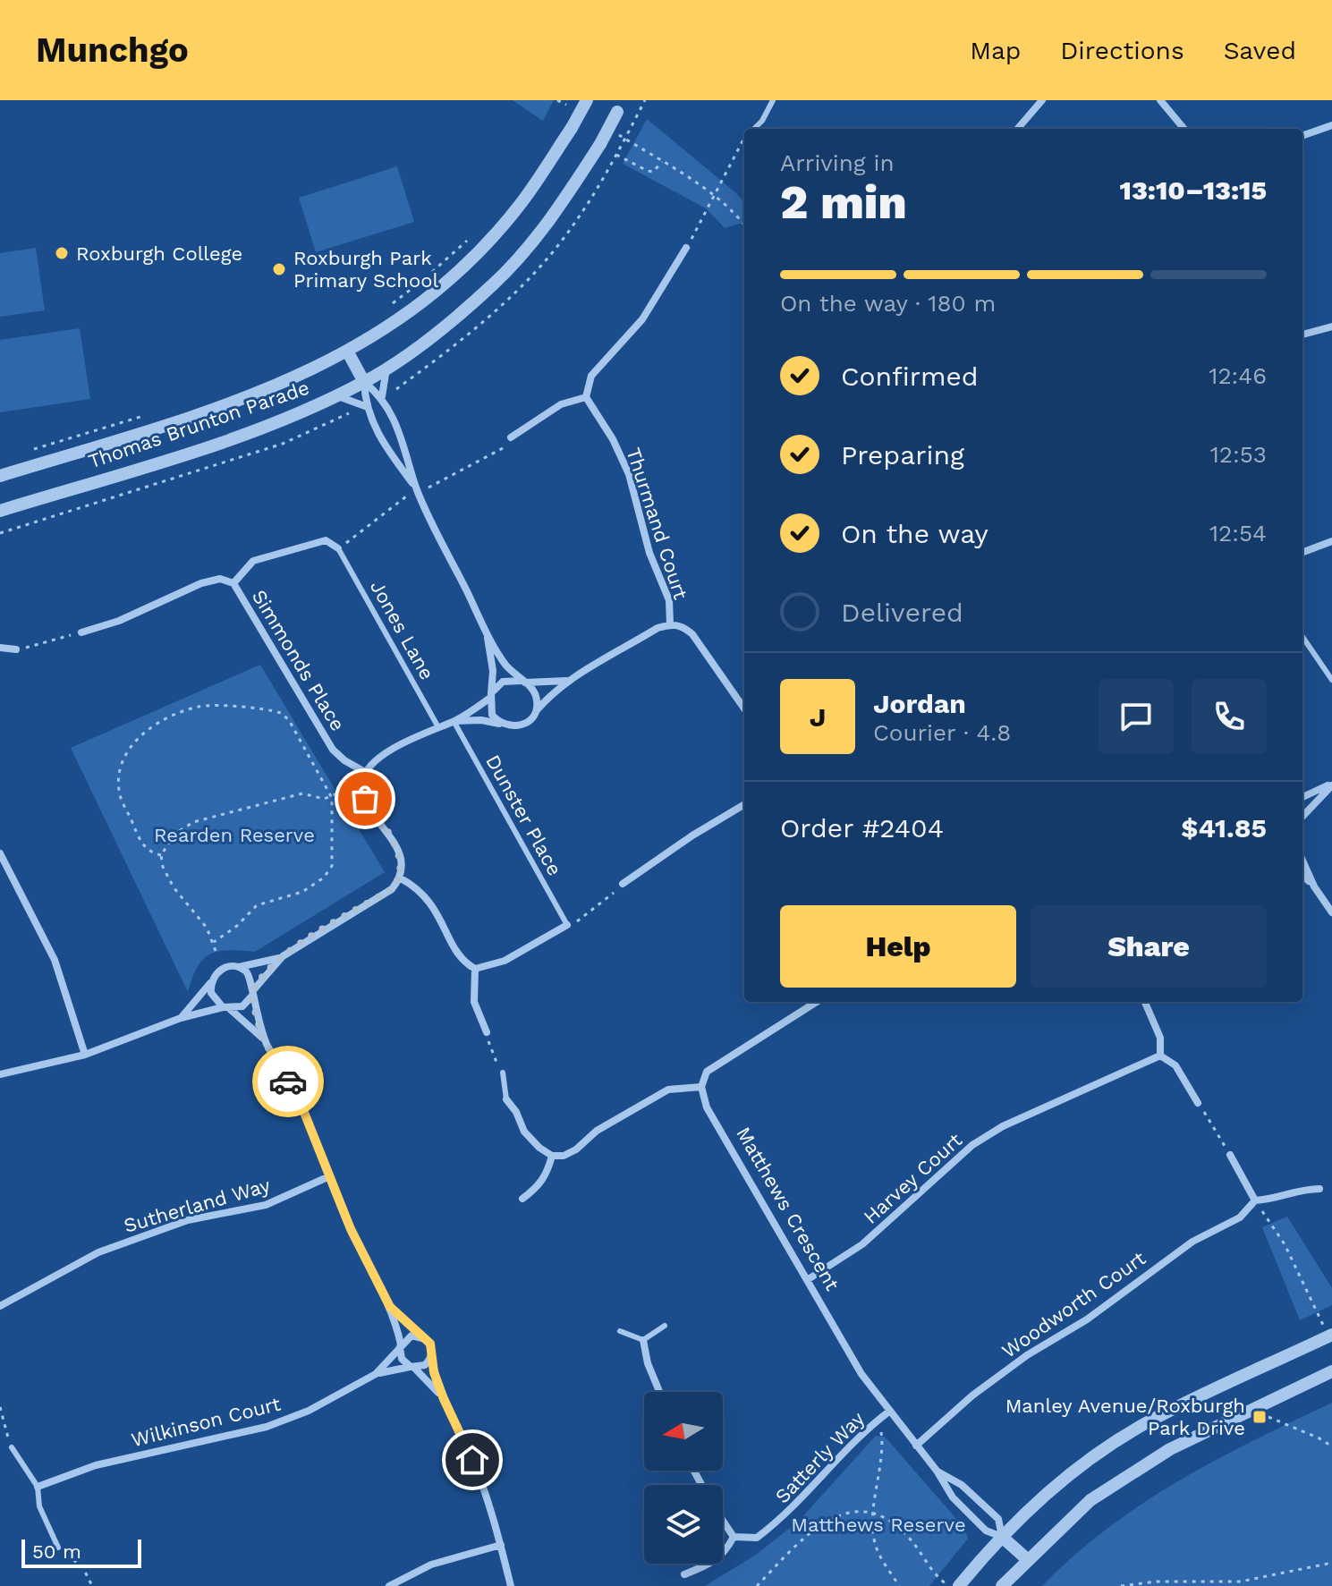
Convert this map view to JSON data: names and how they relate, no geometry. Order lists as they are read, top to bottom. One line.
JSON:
{"streets":{"street":["Thomas Brunton Parade","Thurmand Court","Simmonds Place","Harvey Court","Sutherland Way","Matthews Crescent","Woodworth Court","Wilkinson Court","Satterly Way"],"lane":["Jones Lane","Dunster Place"]},"crossings":[["Harvey Court","Matthews Crescent"],["Matthews Crescent","Woodworth Court"],["Matthews Crescent","Satterly Way"]],"parks":["Rearden Reserve","Matthews Reserve"],"places":{"other":["Roxburgh College","Roxburgh Park Primary School"],"transit":["Manley Avenue/Roxburgh Park Drive"]},"scale_bar":"50 m","north":"left","page":{"header":"Munchgo","nav":["Map","Directions","Saved"],"heading":["2 min","Arriving in","13:10–13:15"],"panel":["Jordan","Courier · 4.8","Order #2404","$41.85"],"bar":"On the way · 180 m","list":[["Confirmed","12:46"],["Preparing","12:53"],["On the way","12:54"],"Delivered"],"round":"J","buttons":["Help","Share"],"scale":"50 m"}}
